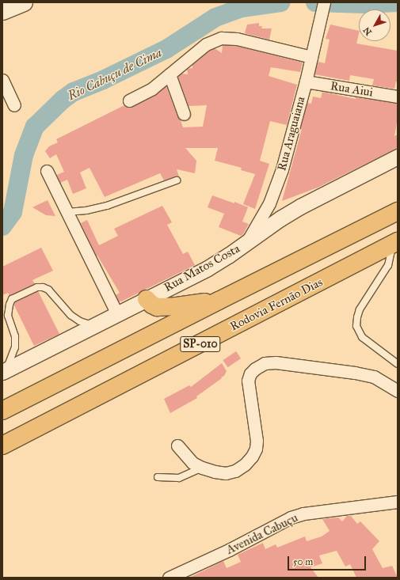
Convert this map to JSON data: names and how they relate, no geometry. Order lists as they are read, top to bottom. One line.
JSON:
{"streets":{"highway":["Rodovia Fernão Dias","SP-010"],"street":["Rua Aiui","Rua Araguaiana","Rua Matos Costa","Avenida Cabuçu"]},"crossings":[["Rua Aiui","Rua Araguaiana"],["Rua Araguaiana","Rua Matos Costa"]],"water":["Rio Cabuçu de Cima"],"scale_bar":"50 m","north":"bottom left"}
